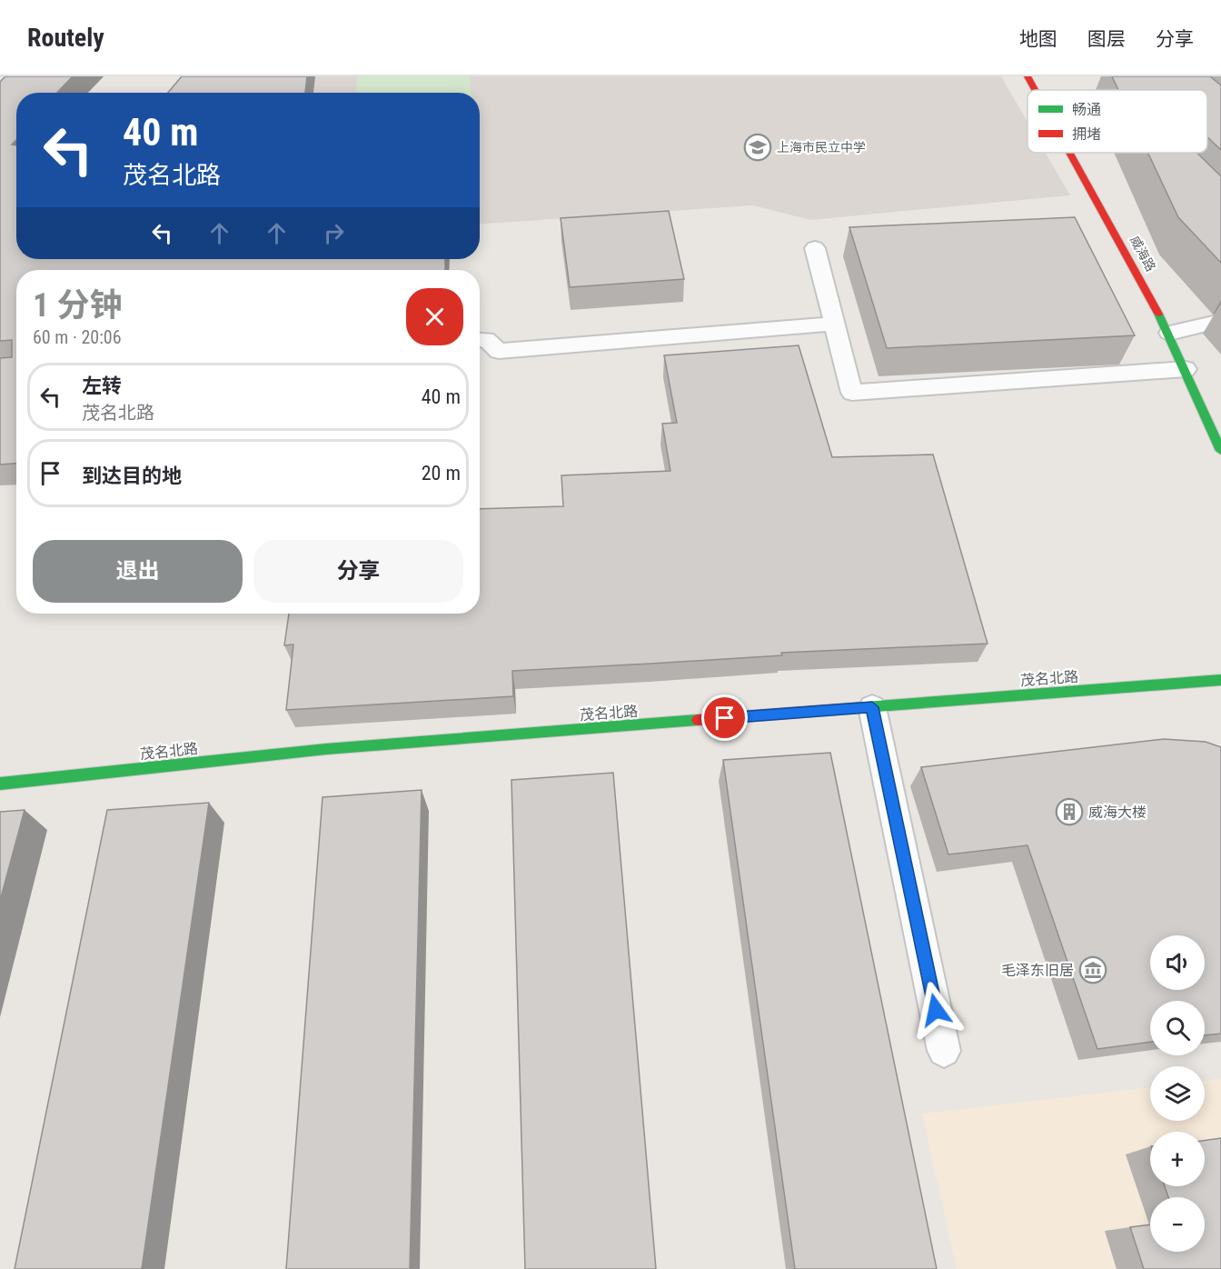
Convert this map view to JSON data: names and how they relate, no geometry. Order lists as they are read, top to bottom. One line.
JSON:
{"streets":{"street":["威海路","茂名北路"]},"places":{"school or university":["上海市民立中学"],"building":["威海大楼"],"museum":["毛泽东旧居"]},"legend":["畅通","拥堵"],"page":{"header":"Routely","nav":["地图","图层","分享"],"turn":["40 m","茂名北路"],"heading":["1 分钟","60 m · 20:06"],"list":[{"name":"左转","note":"茂名北路","value":"40 m"},{"name":"到达目的地","value":"20 m"}],"buttons":["退出","分享"],"map_buttons":["+","−"]}}
